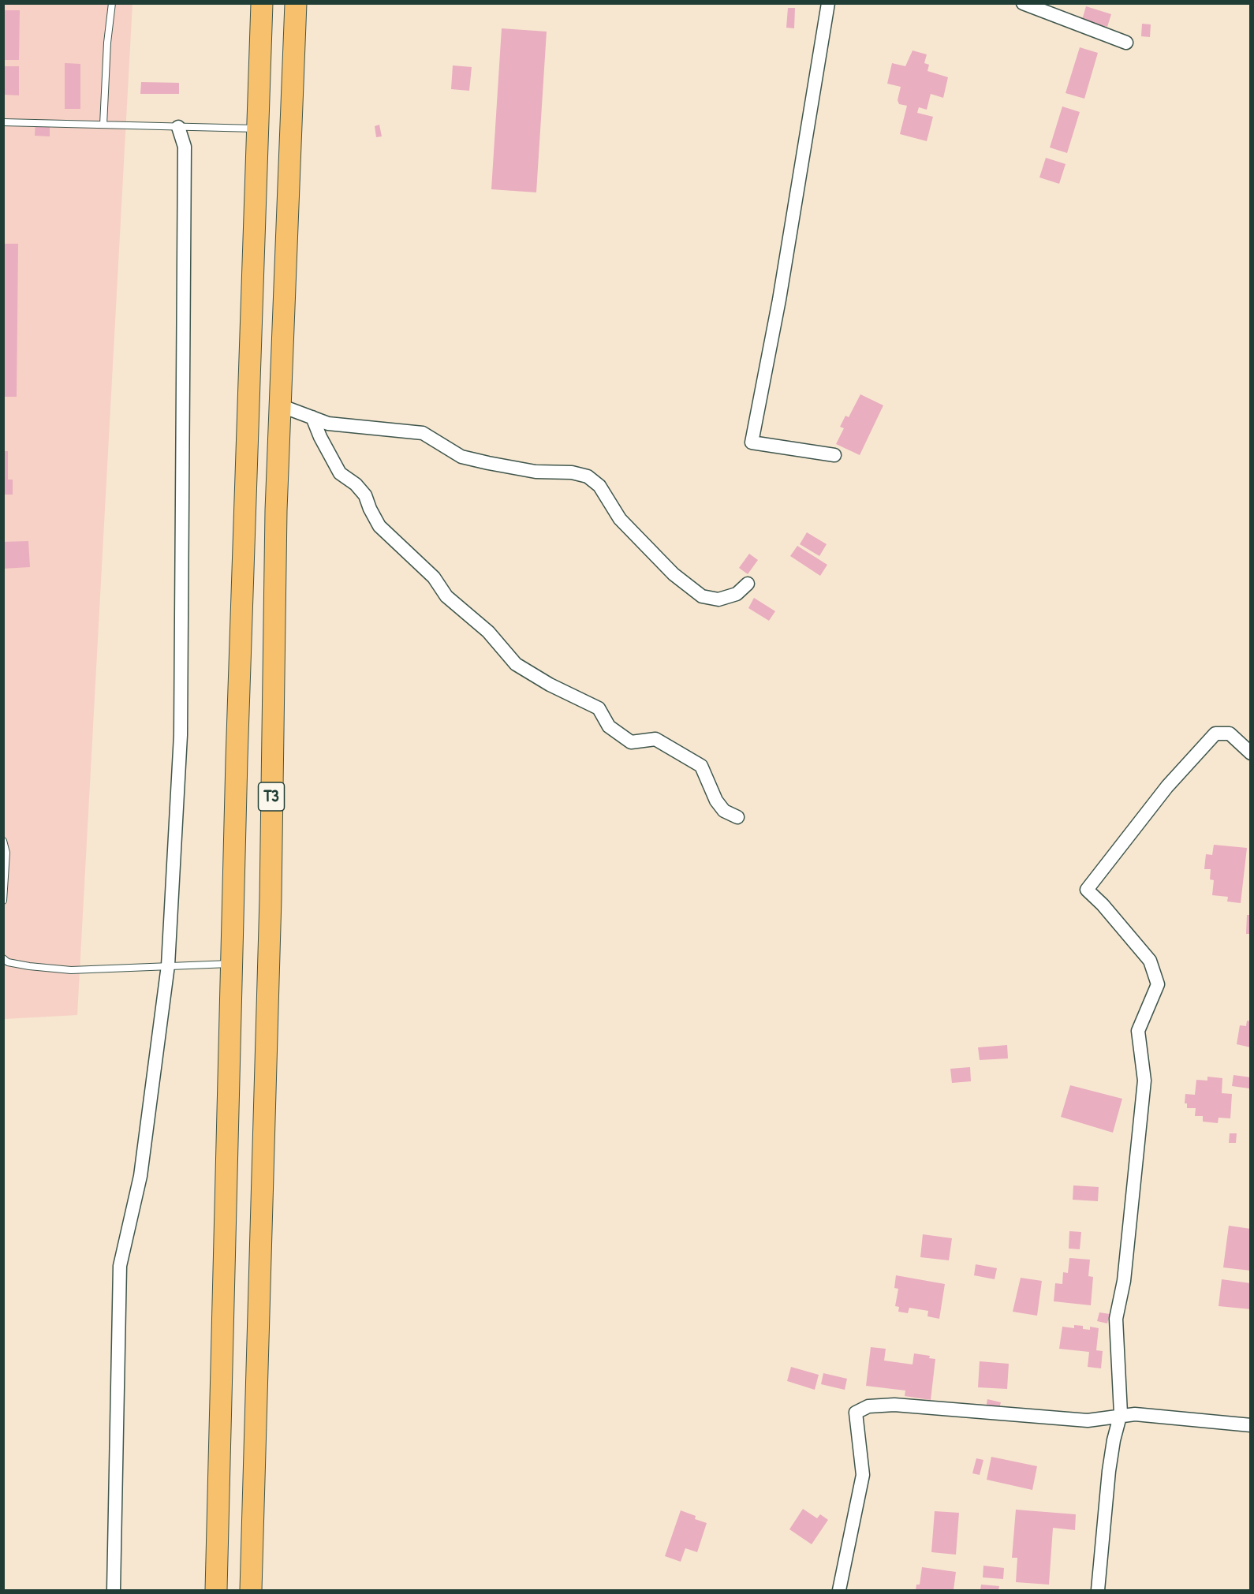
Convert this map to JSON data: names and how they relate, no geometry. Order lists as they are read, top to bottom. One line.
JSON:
{"streets":{"highway":["T3"]}}
